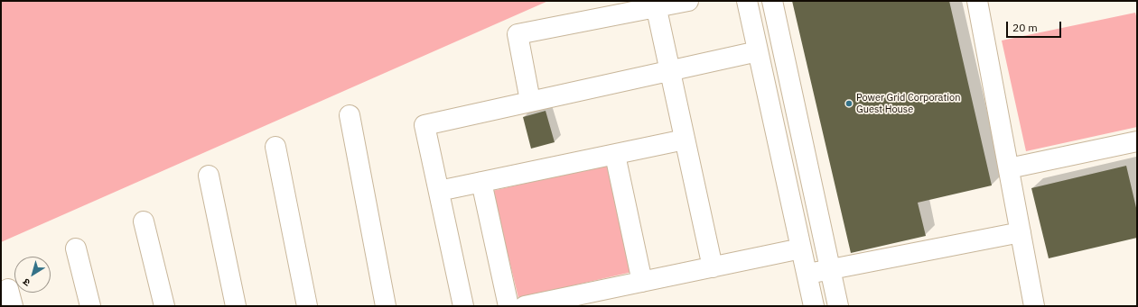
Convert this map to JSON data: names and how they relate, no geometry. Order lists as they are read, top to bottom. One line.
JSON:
{"places":["Power Grid Corporation Guest House"],"scale_bar":"20 m","north":"bottom left"}
